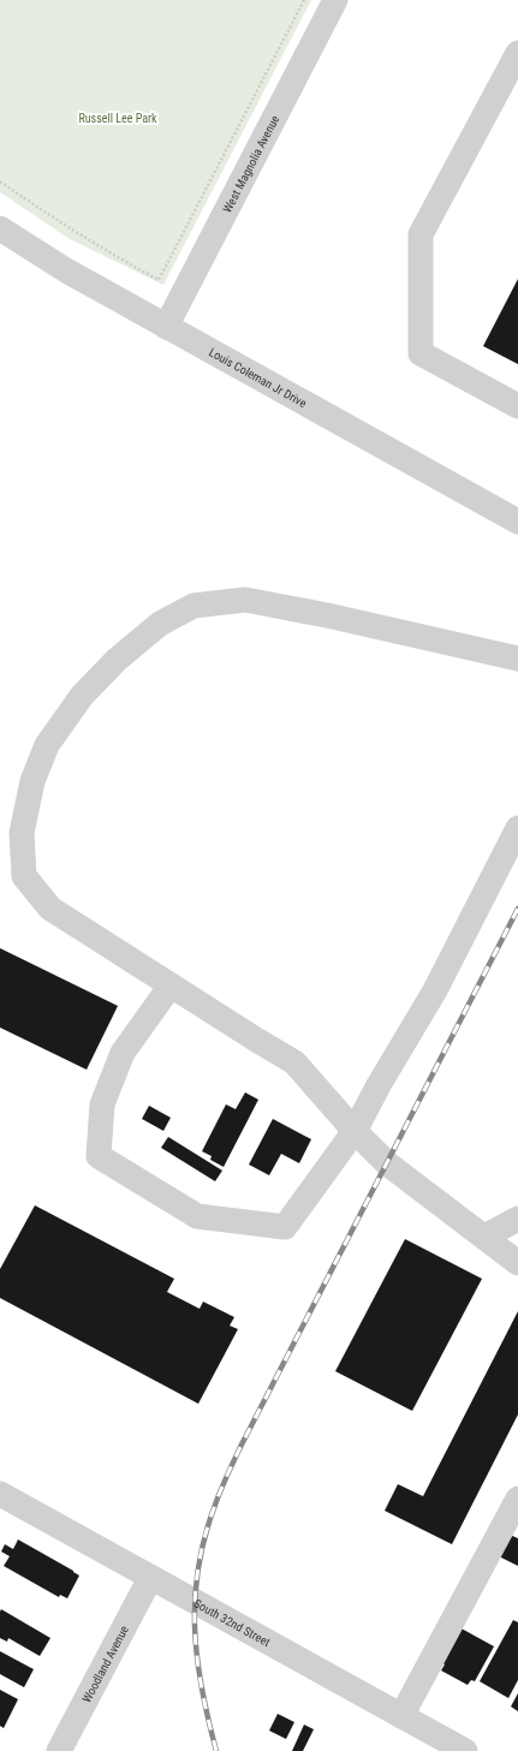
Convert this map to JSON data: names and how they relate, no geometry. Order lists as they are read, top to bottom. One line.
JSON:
{"streets":{"street":["West Magnolia Avenue","Louis Coleman Jr Drive","South 32nd Street","Woodland Avenue"]},"crossings":[["West Magnolia Avenue","Louis Coleman Jr Drive"],["South 32nd Street","Woodland Avenue"]],"parks":["Russell Lee Park"]}
